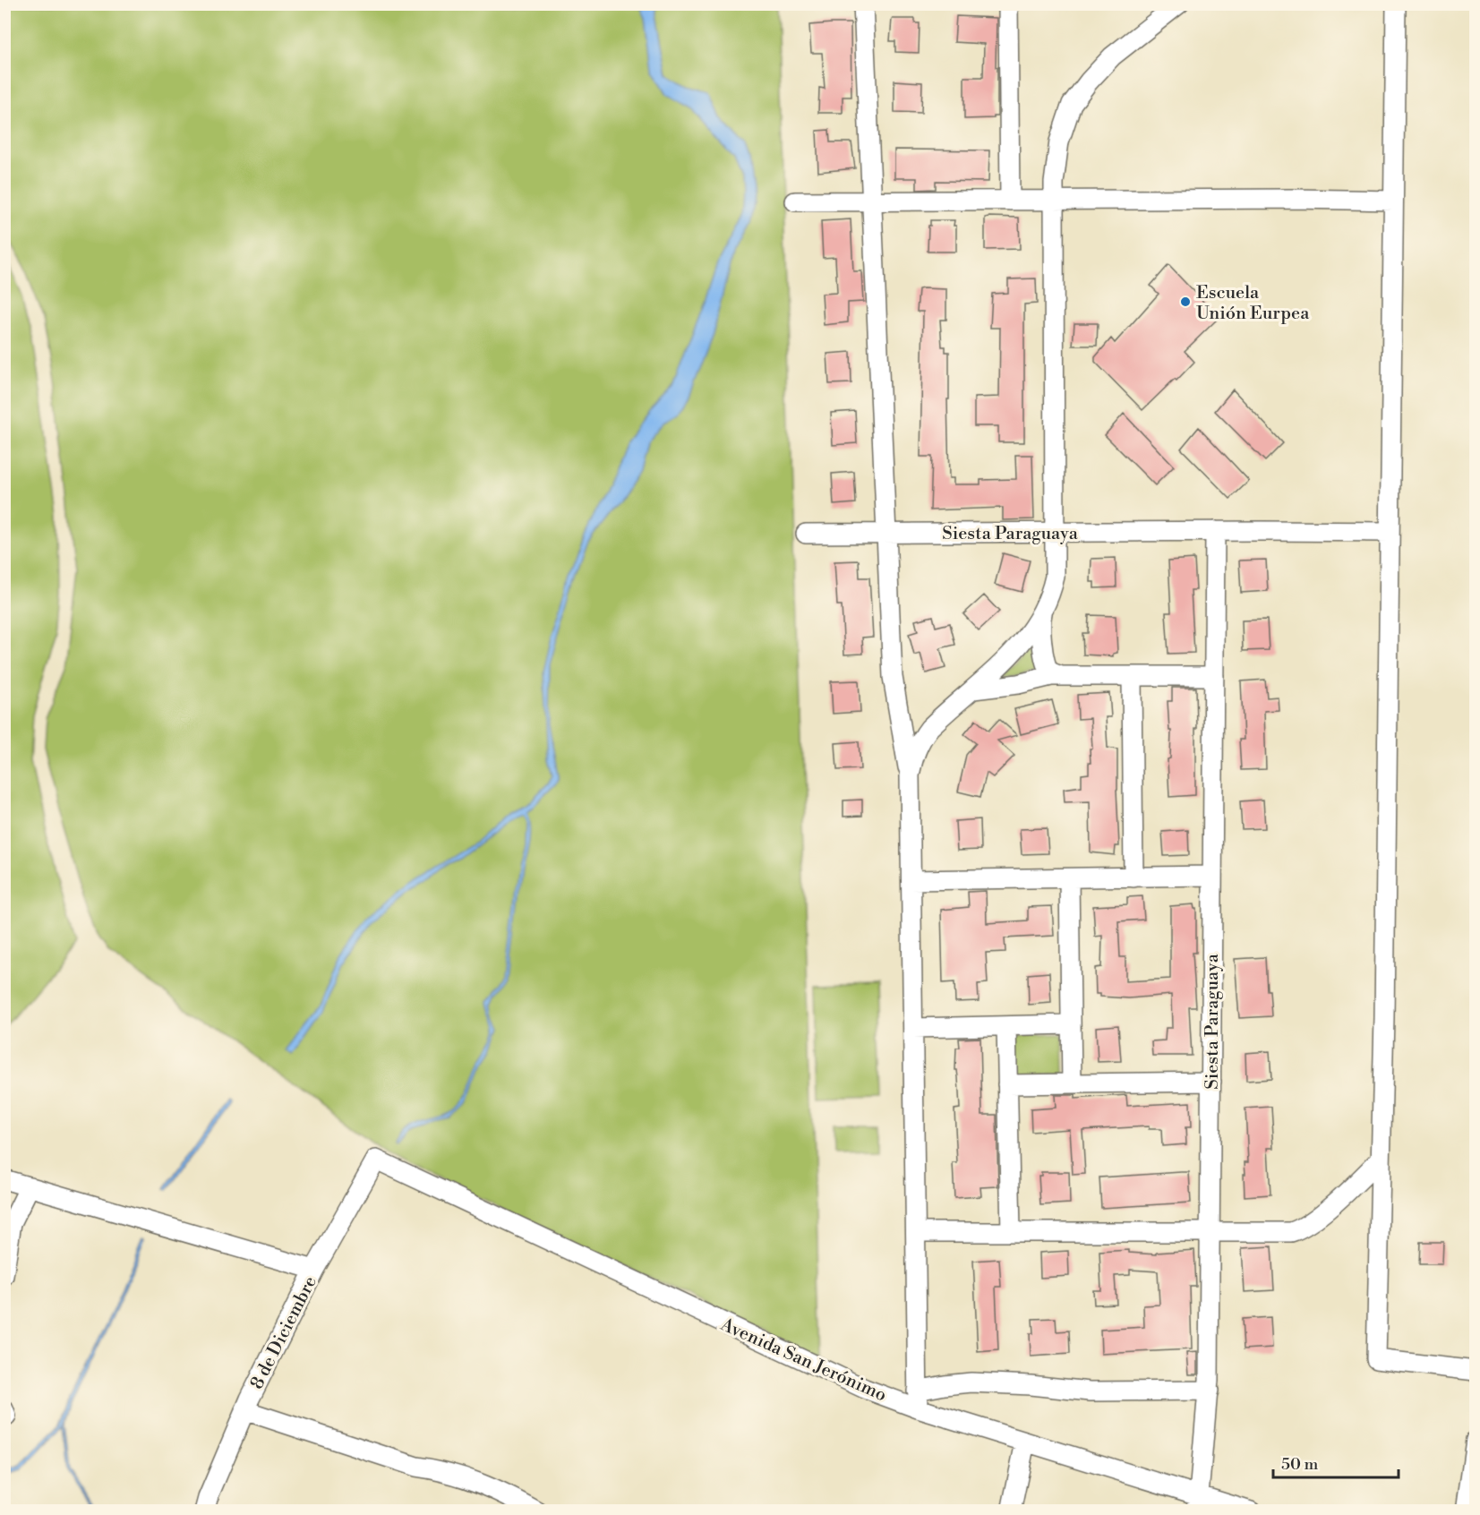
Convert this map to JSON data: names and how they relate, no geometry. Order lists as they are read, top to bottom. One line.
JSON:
{"streets":{"street":["Siesta Paraguaya","8 de Diciembre","Avenida San Jerónimo"]},"crossings":[["Siesta Paraguaya","Avenida San Jerónimo"],["8 de Diciembre","Avenida San Jerónimo"]],"places":["Escuela Unión Eurpea"],"scale_bar":"50 m"}
